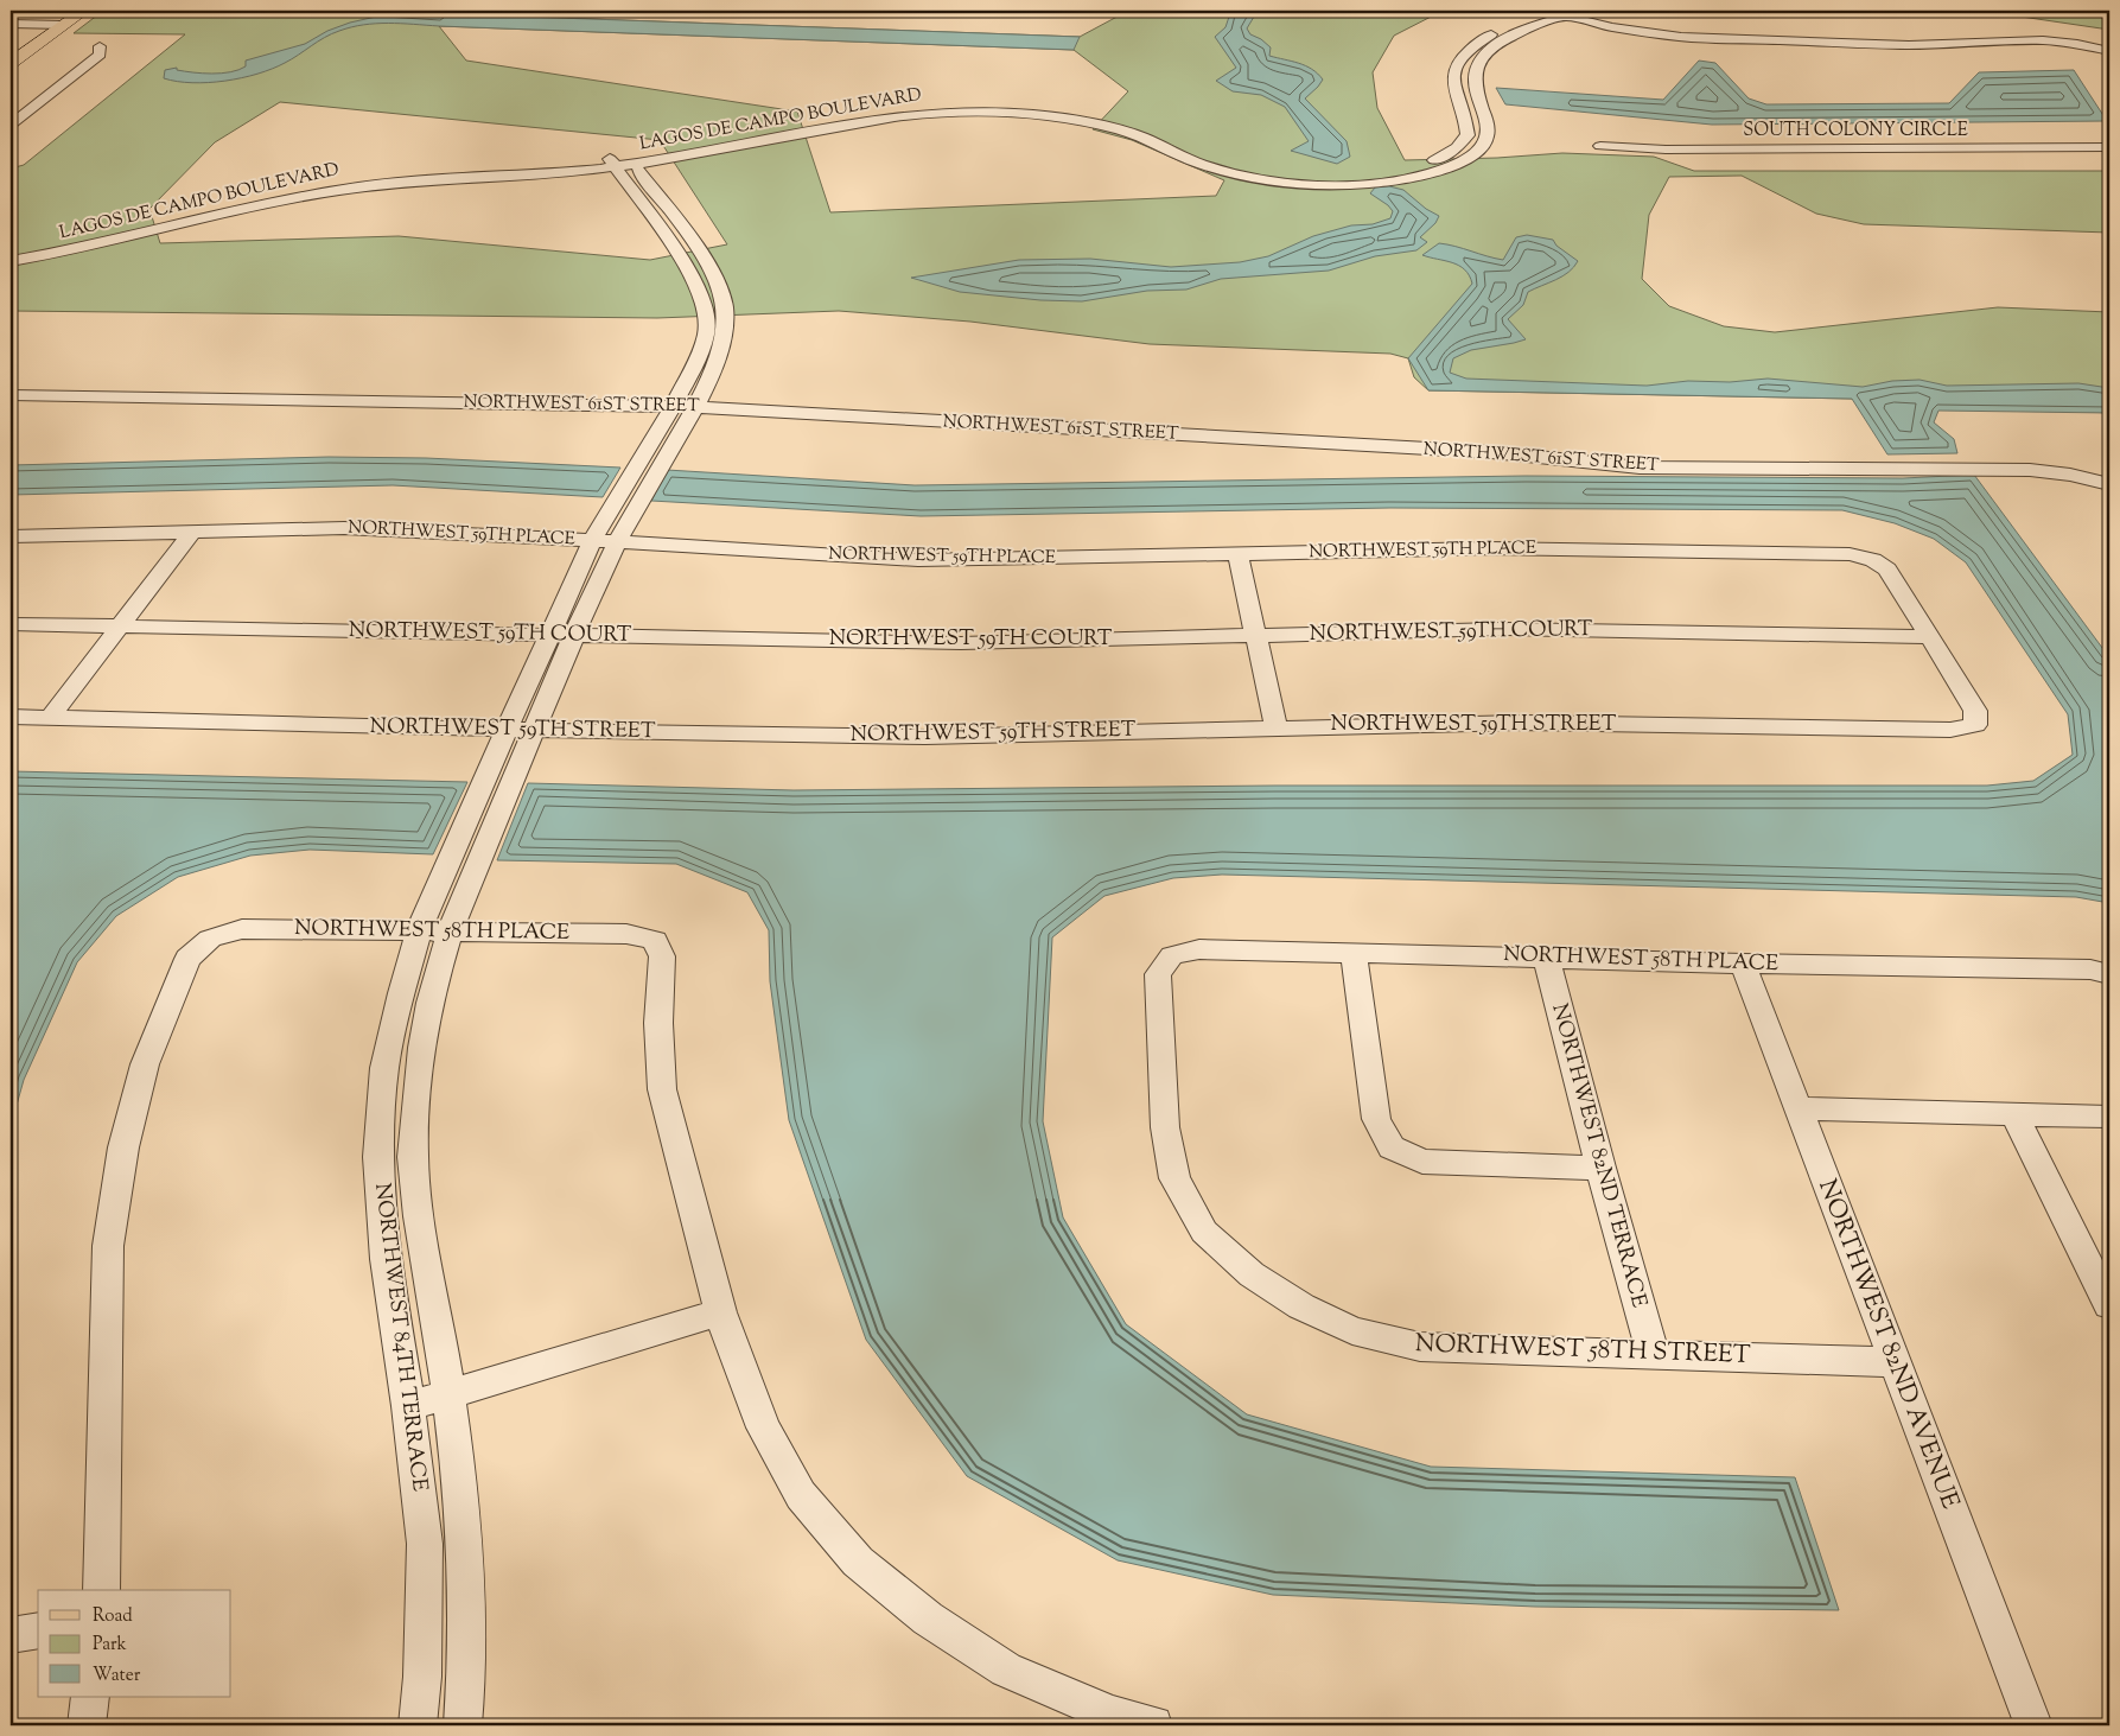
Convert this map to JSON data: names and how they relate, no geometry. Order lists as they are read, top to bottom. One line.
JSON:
{"streets":{"street":["LAGOS DE CAMPO BOULEVARD","SOUTH COLONY CIRCLE","NORTHWEST 61ST STREET","NORTHWEST 59TH PLACE","NORTHWEST 59TH COURT","NORTHWEST 59TH STREET","NORTHWEST 58TH PLACE","NORTHWEST 82ND TERRACE","NORTHWEST 84TH TERRACE","NORTHWEST 82ND AVENUE","NORTHWEST 58TH STREET"]},"crossings":[["LAGOS DE CAMPO BOULEVARD","NORTHWEST 84TH TERRACE"],["NORTHWEST 61ST STREET","NORTHWEST 84TH TERRACE"],["NORTHWEST 59TH PLACE","NORTHWEST 59TH COURT"],["NORTHWEST 59TH PLACE","NORTHWEST 59TH STREET"],["NORTHWEST 59TH PLACE","NORTHWEST 84TH TERRACE"],["NORTHWEST 59TH COURT","NORTHWEST 59TH STREET"],["NORTHWEST 59TH COURT","NORTHWEST 84TH TERRACE"],["NORTHWEST 59TH STREET","NORTHWEST 84TH TERRACE"],["NORTHWEST 58TH PLACE","NORTHWEST 82ND TERRACE"],["NORTHWEST 58TH PLACE","NORTHWEST 84TH TERRACE"],["NORTHWEST 58TH PLACE","NORTHWEST 82ND AVENUE"],["NORTHWEST 58TH PLACE","NORTHWEST 58TH STREET"],["NORTHWEST 82ND TERRACE","NORTHWEST 58TH STREET"],["NORTHWEST 82ND AVENUE","NORTHWEST 58TH STREET"]],"legend":["Road","Park","Water"]}
